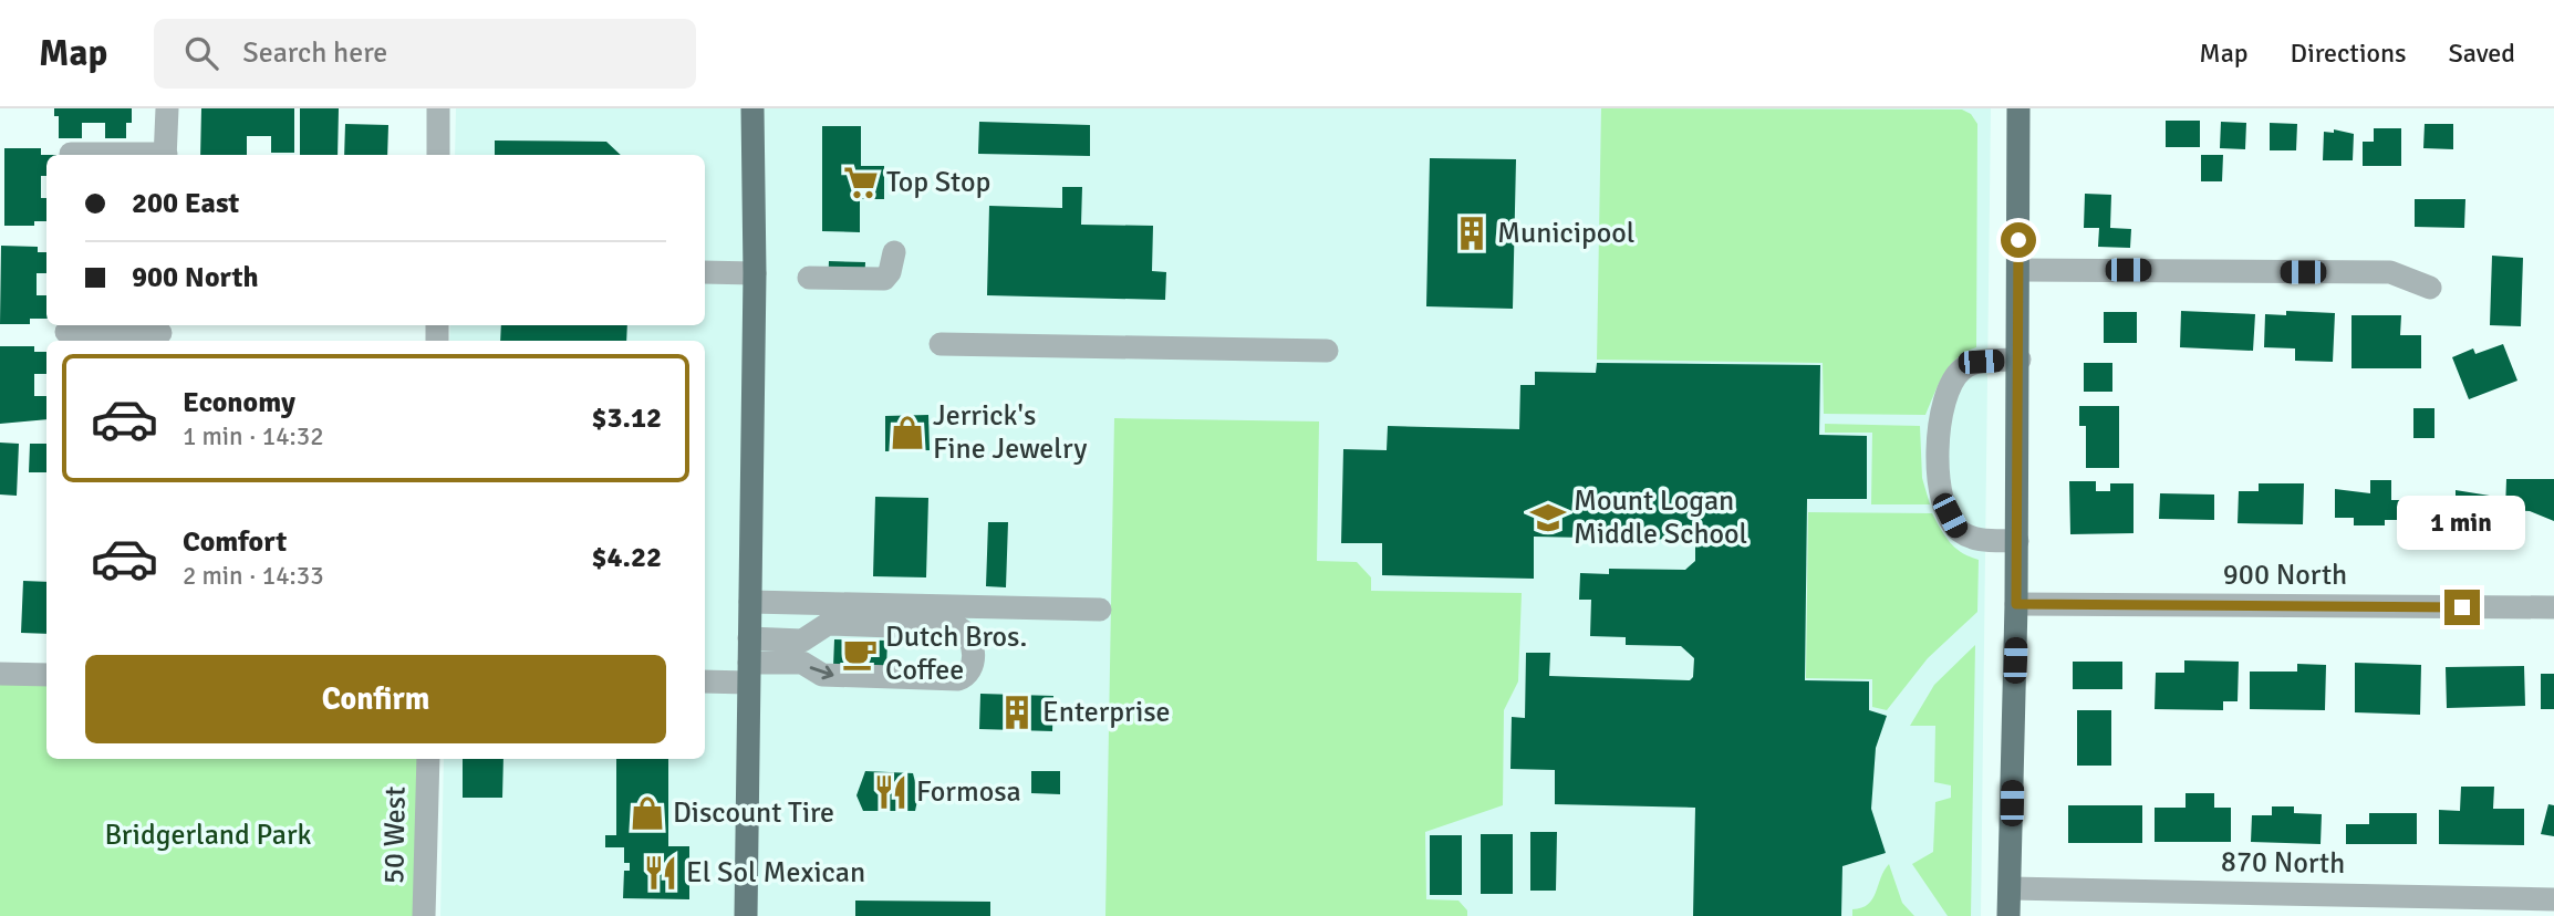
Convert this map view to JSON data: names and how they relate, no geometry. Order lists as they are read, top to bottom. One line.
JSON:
{"streets":{"street":["900 North","50 West","870 North"]},"parks":["Bridgerland Park"],"places":{"supermarket":["Top Stop"],"building":["Municipool","Enterprise"],"shop":["Jerrick's Fine Jewelry","Discount Tire"],"school or university":["Mount Logan Middle School"],"cafe":["Dutch Bros. Coffee"],"restaurant":["Formosa","El Sol Mexican"]},"page":{"header":"Map","search":"Search here","nav":["Map","Directions","Saved"],"banner":["200 East","900 North"],"list":[{"name":"Economy","note":"1 min · 14:32","value":"$3.12"},{"name":"Comfort","note":"2 min · 14:33","value":"$4.22"}],"bubble":"1 min","buttons":"Confirm"}}
